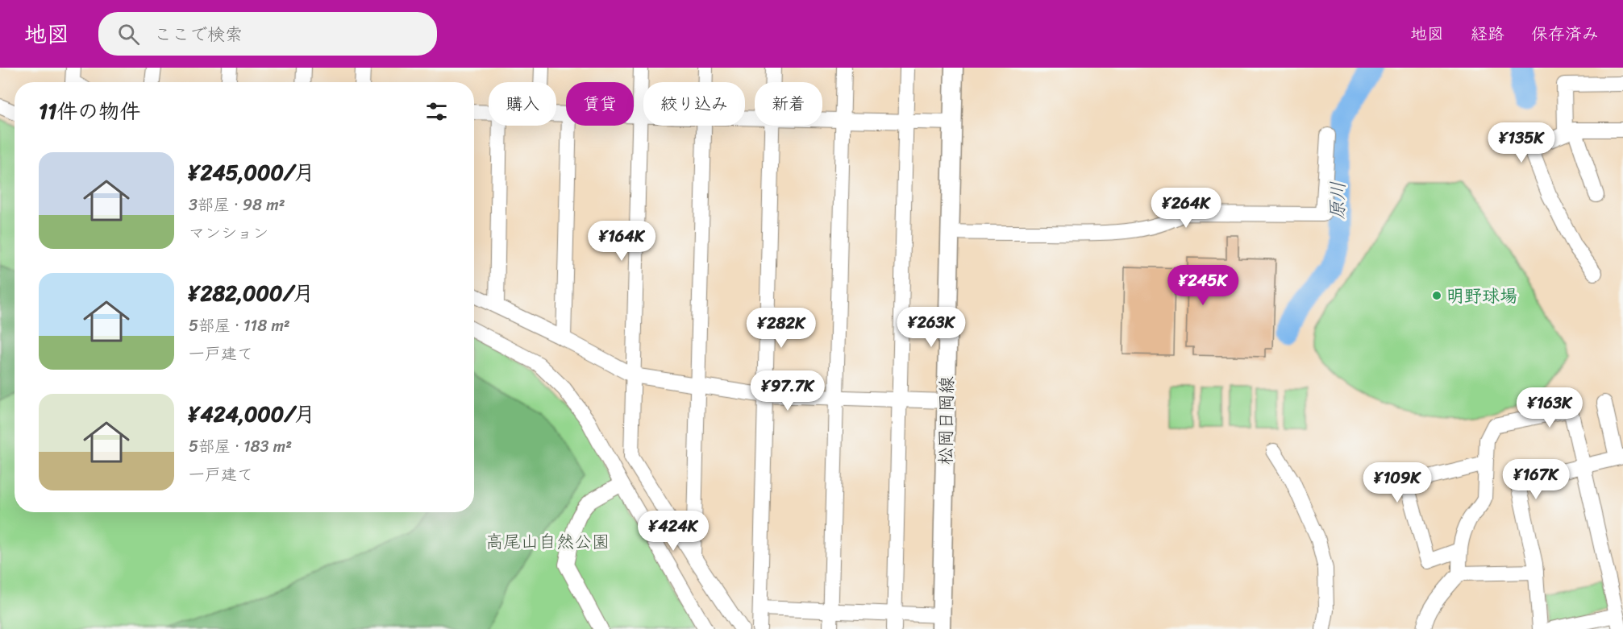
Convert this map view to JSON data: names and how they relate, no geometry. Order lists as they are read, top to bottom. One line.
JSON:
{"streets":{"main road":["松岡日岡線"]},"water":["原川"],"parks":["高尾山自然公園"],"places":["明野球場"],"page":{"header":"地図","search":"ここで検索","nav":["地図","経路","保存済み"],"chip":["購入","賃貸","絞り込み","新着"],"heading":"11件の物件","price":["¥135K","¥264K","¥164K","¥245K","¥263K","¥282K","¥97.7K","¥163K","¥167K","¥109K","¥424K"],"list":[{"name":"¥245,000/月","note":"3部屋 · 98 m² · マンション"},{"name":"¥282,000/月","note":"5部屋 · 118 m² · 一戸建て"},{"name":"¥424,000/月","note":"5部屋 · 183 m² · 一戸建て"}]}}
